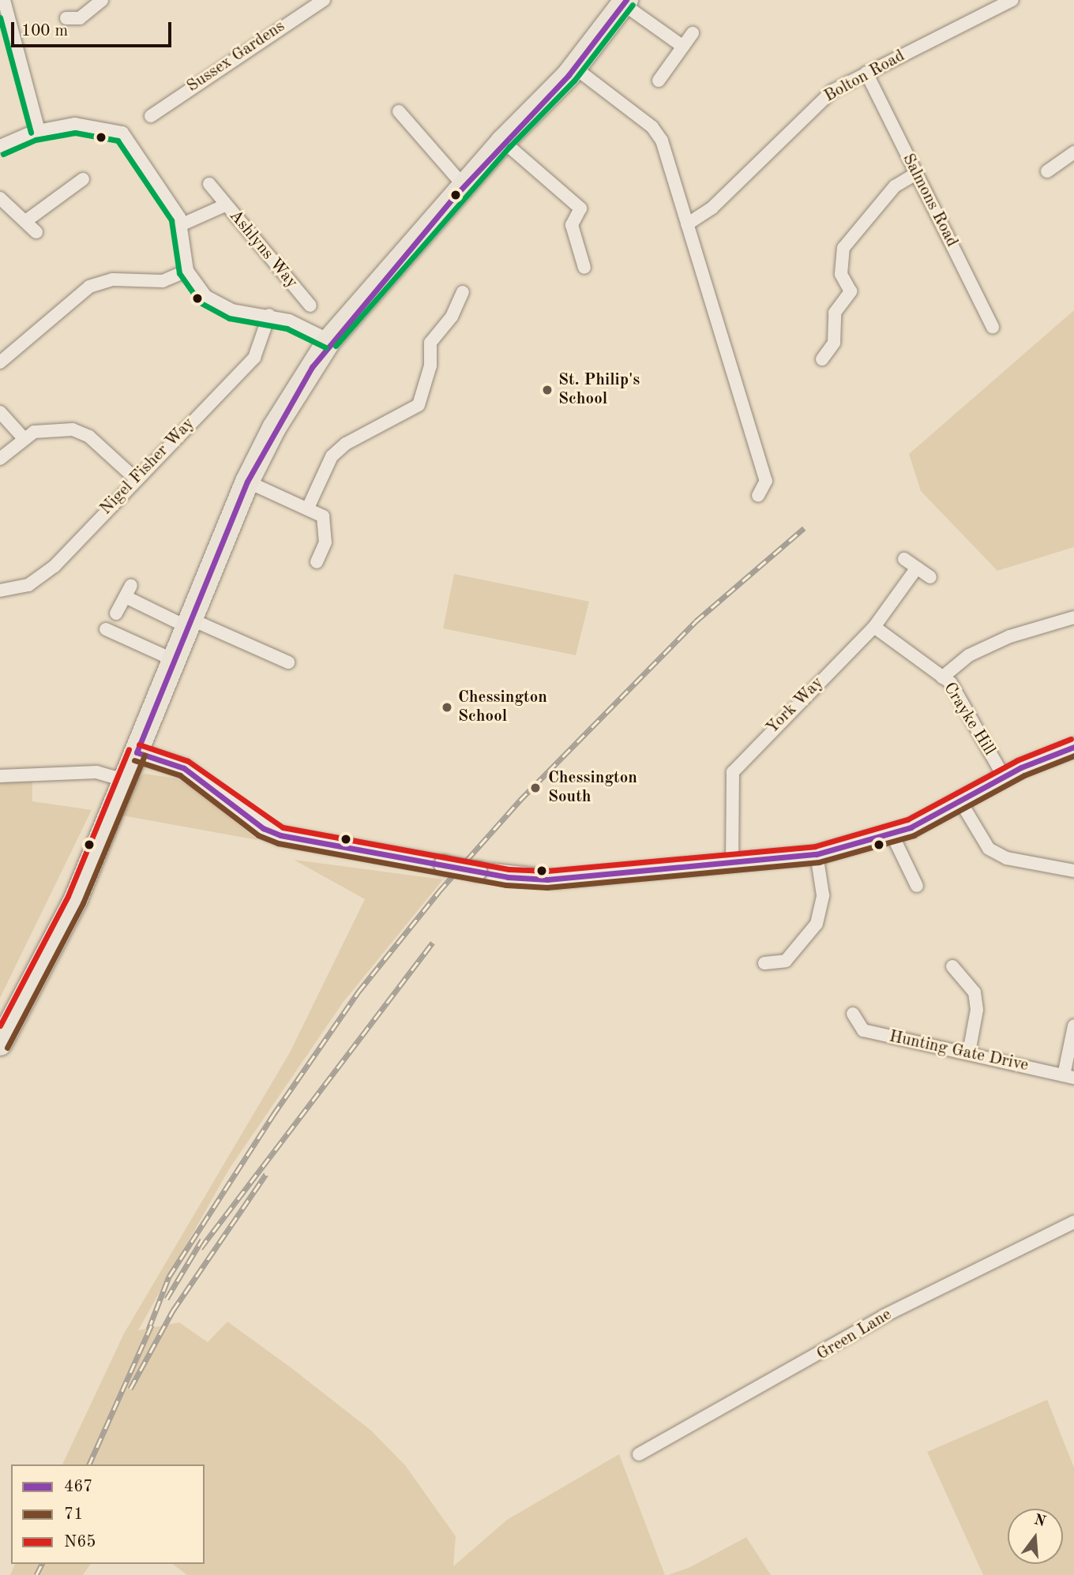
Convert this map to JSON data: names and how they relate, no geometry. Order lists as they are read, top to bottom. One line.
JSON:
{"streets":{"street":["Sussex Gardens","Bolton Road","Salmons Road","Ashlyns Way","Nigel Fisher Way","York Way","Crayke Hill","Hunting Gate Drive","Green Lane"]},"crossings":[["Bolton Road","Salmons Road"],["York Way","Crayke Hill"]],"places":["St. Philip's School","Chessington School","Chessington South"],"lines":["transit line 467","transit line N65","transit line 71"],"legend":["467","71","N65"],"scale_bar":"100 m","north":"top"}
